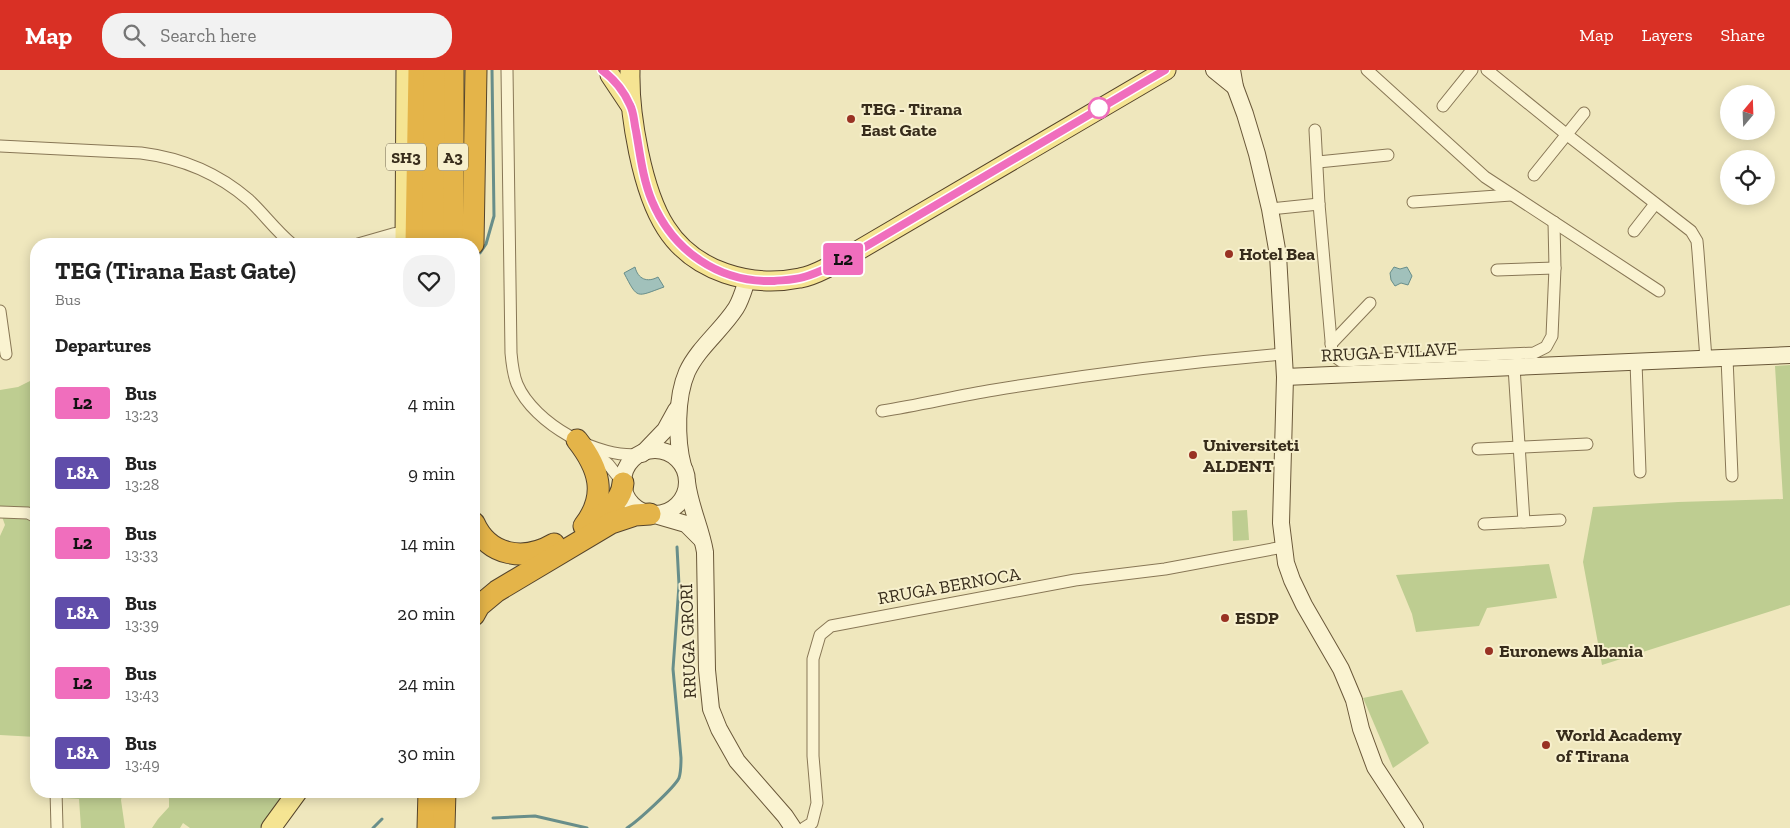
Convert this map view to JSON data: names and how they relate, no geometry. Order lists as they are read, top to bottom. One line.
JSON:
{"streets":{"highway":["A3"],"main road":["SH3"],"street":["RRUGA E VILAVE","RRUGA BERNOCA","RRUGA GRORI"]},"places":["TEG - Tirana East Gate","Hotel Bea","Universiteti ALDENT","ESDP","Euronews Albania","World Academy of Tirana"],"lines":["bus line L2"],"north":"top","page":{"header":"Map","search":"Search here","nav":["Map","Layers","Share"],"on_map":"L2","heading":[["TEG (Tirana East Gate)","Bus"],"Departures"],"list":[{"mark":"L2","name":"Bus","note":"13:23","value":"4 min"},{"mark":"L8A","name":"Bus","note":"13:28","value":"9 min"},{"mark":"L2","name":"Bus","note":"13:33","value":"14 min"},{"mark":"L8A","name":"Bus","note":"13:39","value":"20 min"},{"mark":"L2","name":"Bus","note":"13:43","value":"24 min"},{"mark":"L8A","name":"Bus","note":"13:49","value":"30 min"}]}}
